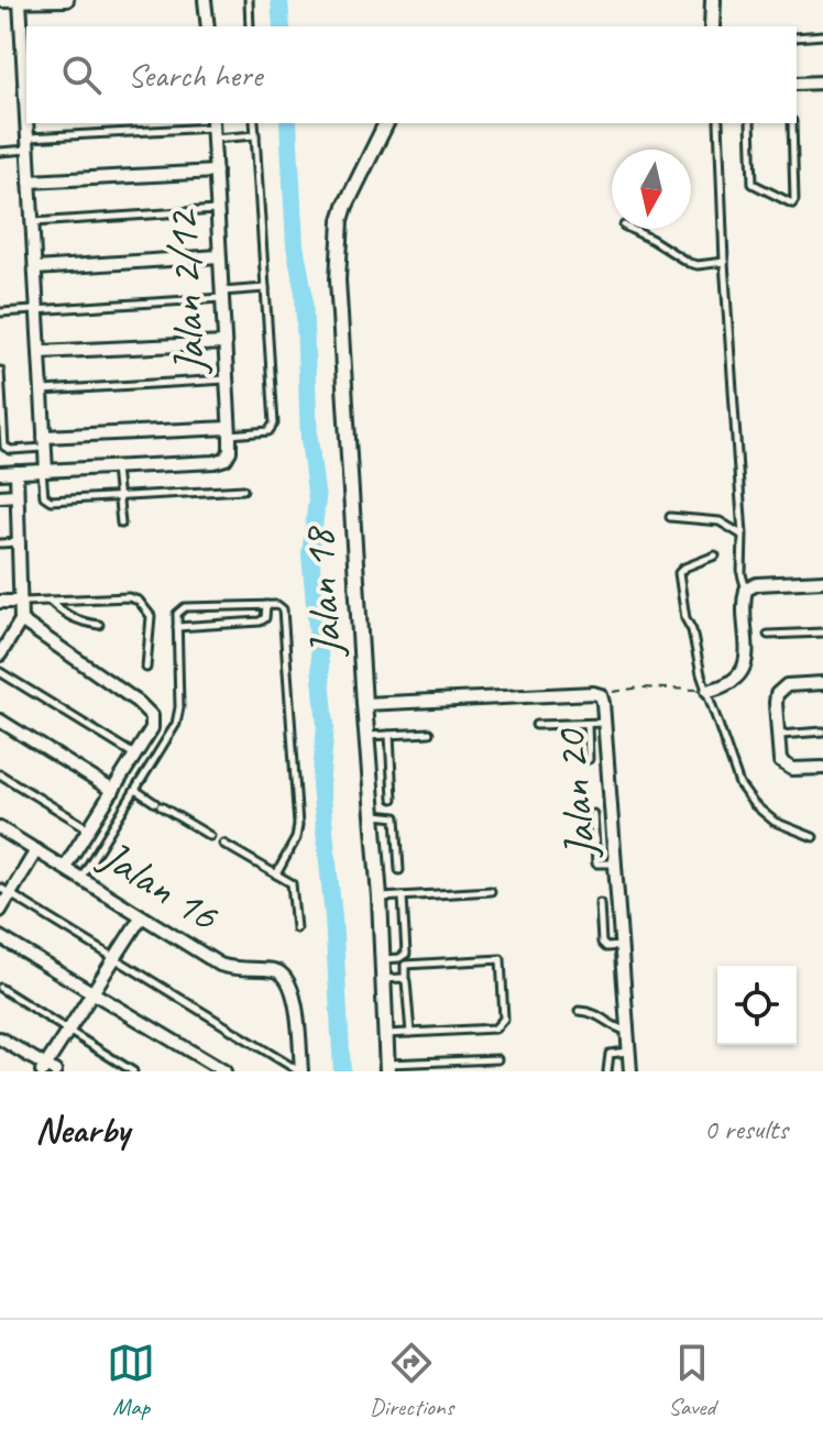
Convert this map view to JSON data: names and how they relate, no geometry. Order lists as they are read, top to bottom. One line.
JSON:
{"streets":{"street":["Jalan 2/12","Jalan 18","Jalan 20","Jalan 16"]},"crossings":[["Jalan 18","Jalan 20"]],"north":"bottom","page":{"search":"Search here","heading":["Nearby","0 results"],"nav":["Map","Directions","Saved"]}}
